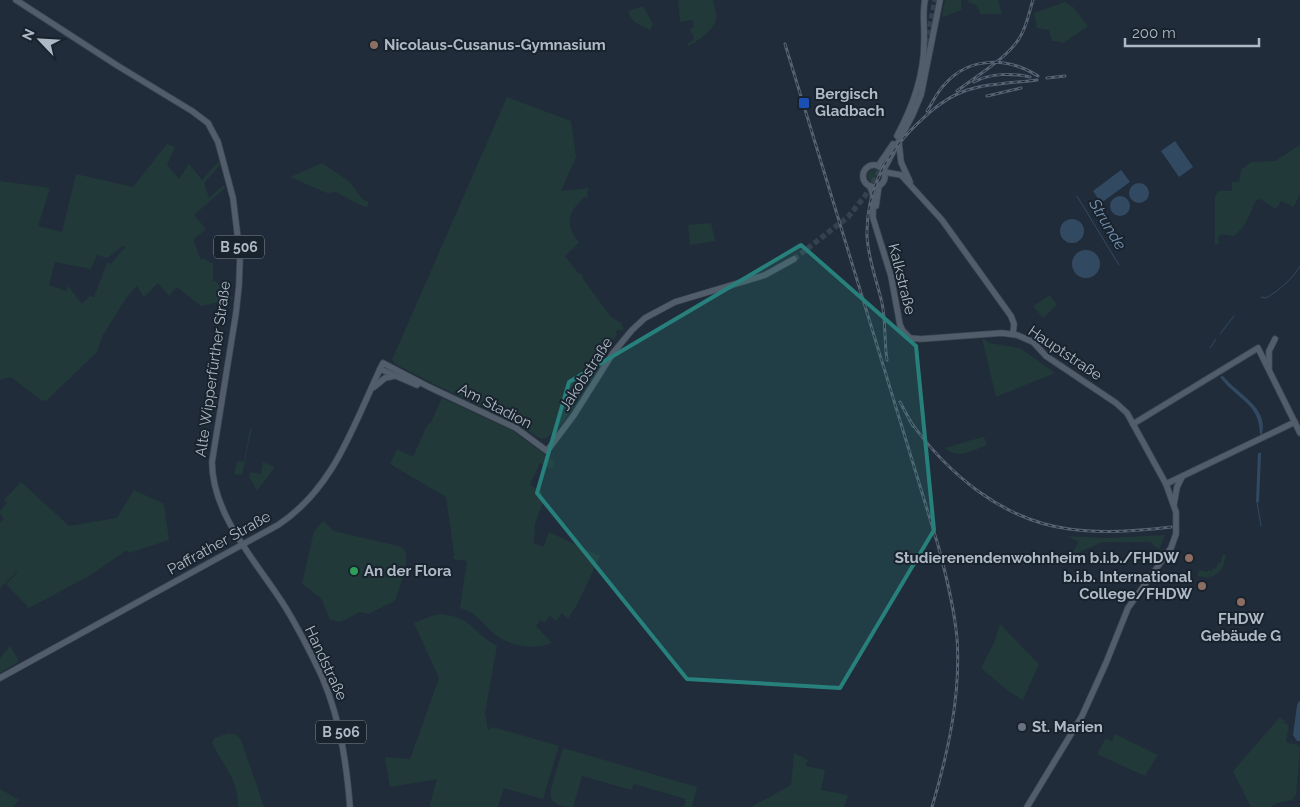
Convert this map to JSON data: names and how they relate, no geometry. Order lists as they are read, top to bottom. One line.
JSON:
{"streets":{"main road":["B 506","Kalkstraße","Hauptstraße","Alte Wipperfürther Straße","Jakobstraße","Am Stadion","Paffrather Straße","Handstraße"]},"crossings":[["Kalkstraße","Hauptstraße"],["Alte Wipperfürther Straße","Paffrather Straße"],["Alte Wipperfürther Straße","Handstraße"],["Jakobstraße","Am Stadion"],["Am Stadion","Paffrather Straße"],["Paffrather Straße","Handstraße"]],"water":["Strunde"],"places":{"other":["Nicolaus-Cusanus-Gymnasium","Studierenendenwohnheim b.i.b./FHDW","An der Flora","b.i.b. International College/FHDW","FHDW Gebäude G","St. Marien"],"transit":["Bergisch Gladbach"]},"scale_bar":"200 m","north":"top left"}
